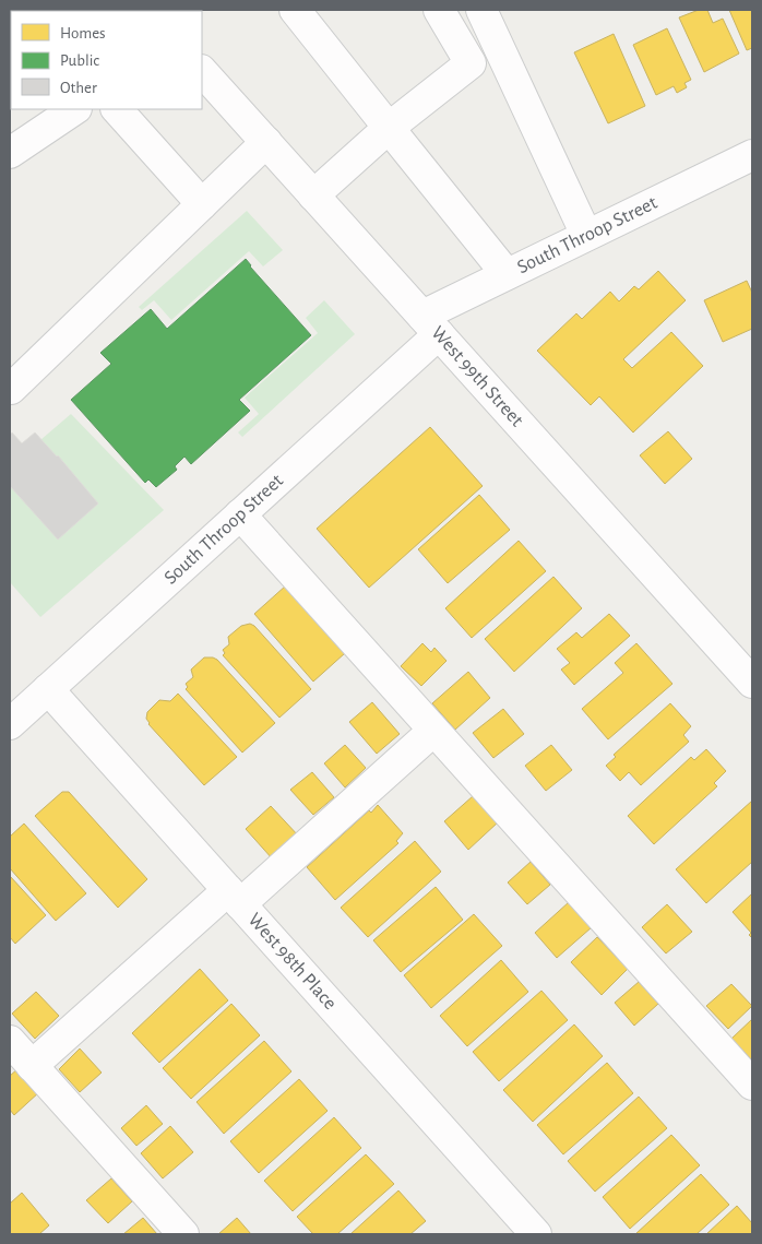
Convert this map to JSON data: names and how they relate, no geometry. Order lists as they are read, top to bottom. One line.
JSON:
{"streets":{"street":["South Throop Street","West 99th Street","West 98th Place"]},"crossings":[["South Throop Street","West 99th Street"],["South Throop Street","West 98th Place"]],"legend":["Homes","Public","Other"]}
